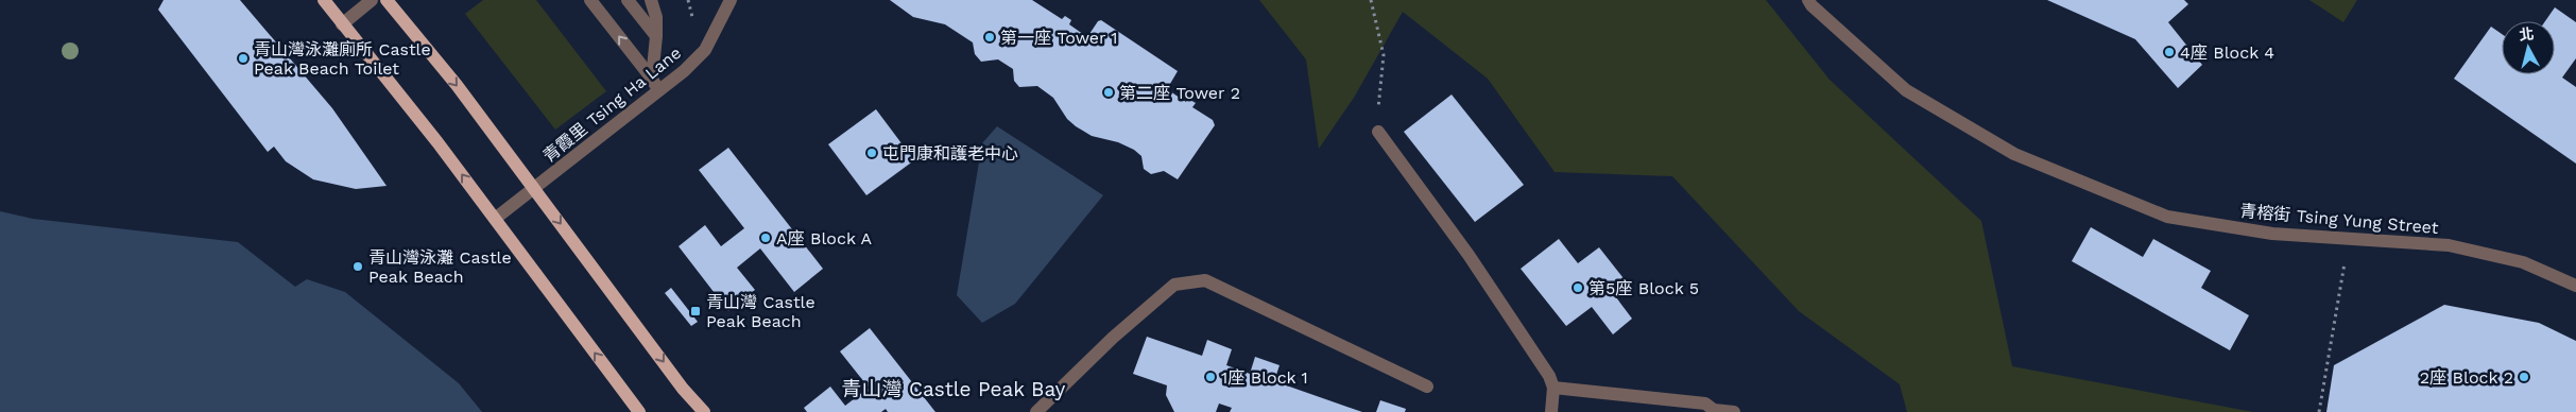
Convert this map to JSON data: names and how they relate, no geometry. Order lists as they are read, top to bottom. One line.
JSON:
{"streets":{"street":["青霞里 Tsing Ha Lane","青榕街 Tsing Yung Street"]},"districts":["青山灣 Castle Peak Bay"],"places":{"other":["第一座 Tower 1","4座 Block 4","青山灣泳灘廁所 Castle Peak Beach Toilet","第二座 Tower 2","屯門康和護老中心","A座 Block A","青山灣泳灘 Castle Peak Beach","第5座 Block 5","1座 Block 1","2座 Block 2"],"transit":["青山灣 Castle Peak Beach"]},"north":"top"}
